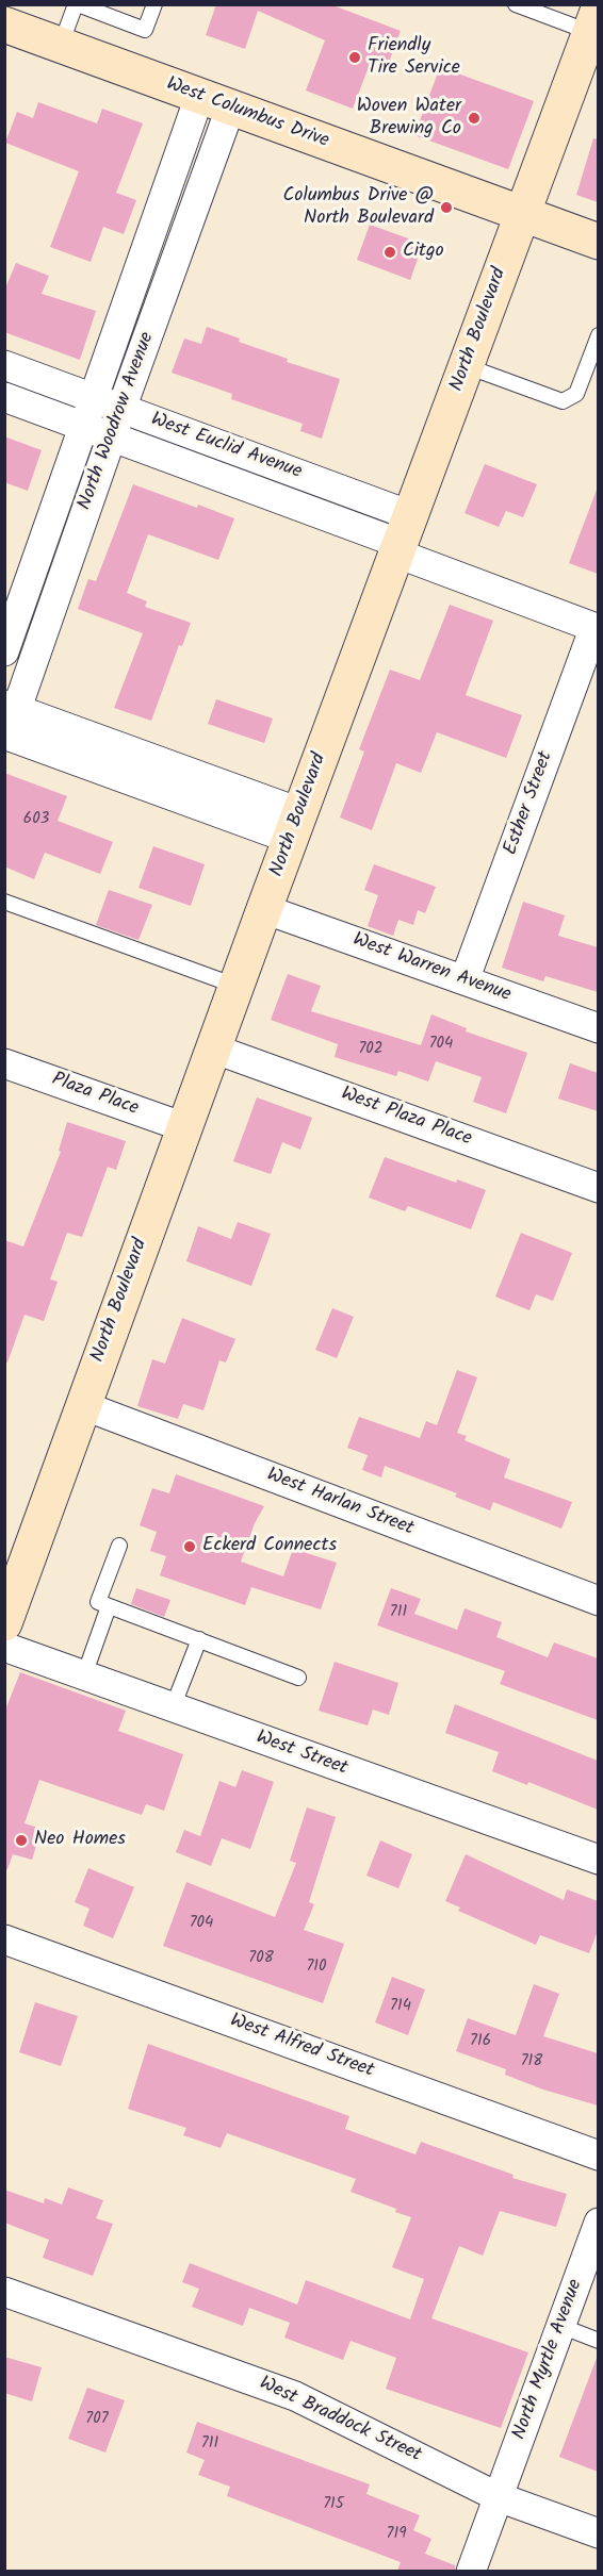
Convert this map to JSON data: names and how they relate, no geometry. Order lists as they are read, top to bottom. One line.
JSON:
{"streets":{"street":["West Columbus Drive","North Boulevard","North Woodrow Avenue","West Euclid Avenue","Esther Street","West Warren Avenue","Plaza Place","West Plaza Place","West Harlan Street","West Street","West Alfred Street","North Myrtle Avenue","West Braddock Street"]},"crossings":[["West Columbus Drive","North Boulevard"],["West Columbus Drive","North Woodrow Avenue"],["North Boulevard","West Euclid Avenue"],["North Boulevard","West Warren Avenue"],["North Boulevard","Plaza Place"],["North Boulevard","West Plaza Place"],["North Boulevard","West Harlan Street"],["North Woodrow Avenue","West Euclid Avenue"],["West Euclid Avenue","Esther Street"],["Esther Street","West Warren Avenue"],["North Myrtle Avenue","West Braddock Street"]],"places":["Friendly Tire Service","Woven Water Brewing Co","Columbus Drive @ North Boulevard","Citgo","Eckerd Connects","Neo Homes"],"house_numbers":["603","704","702","711","704","708","710","714","716","718","707","711","715","719"]}
